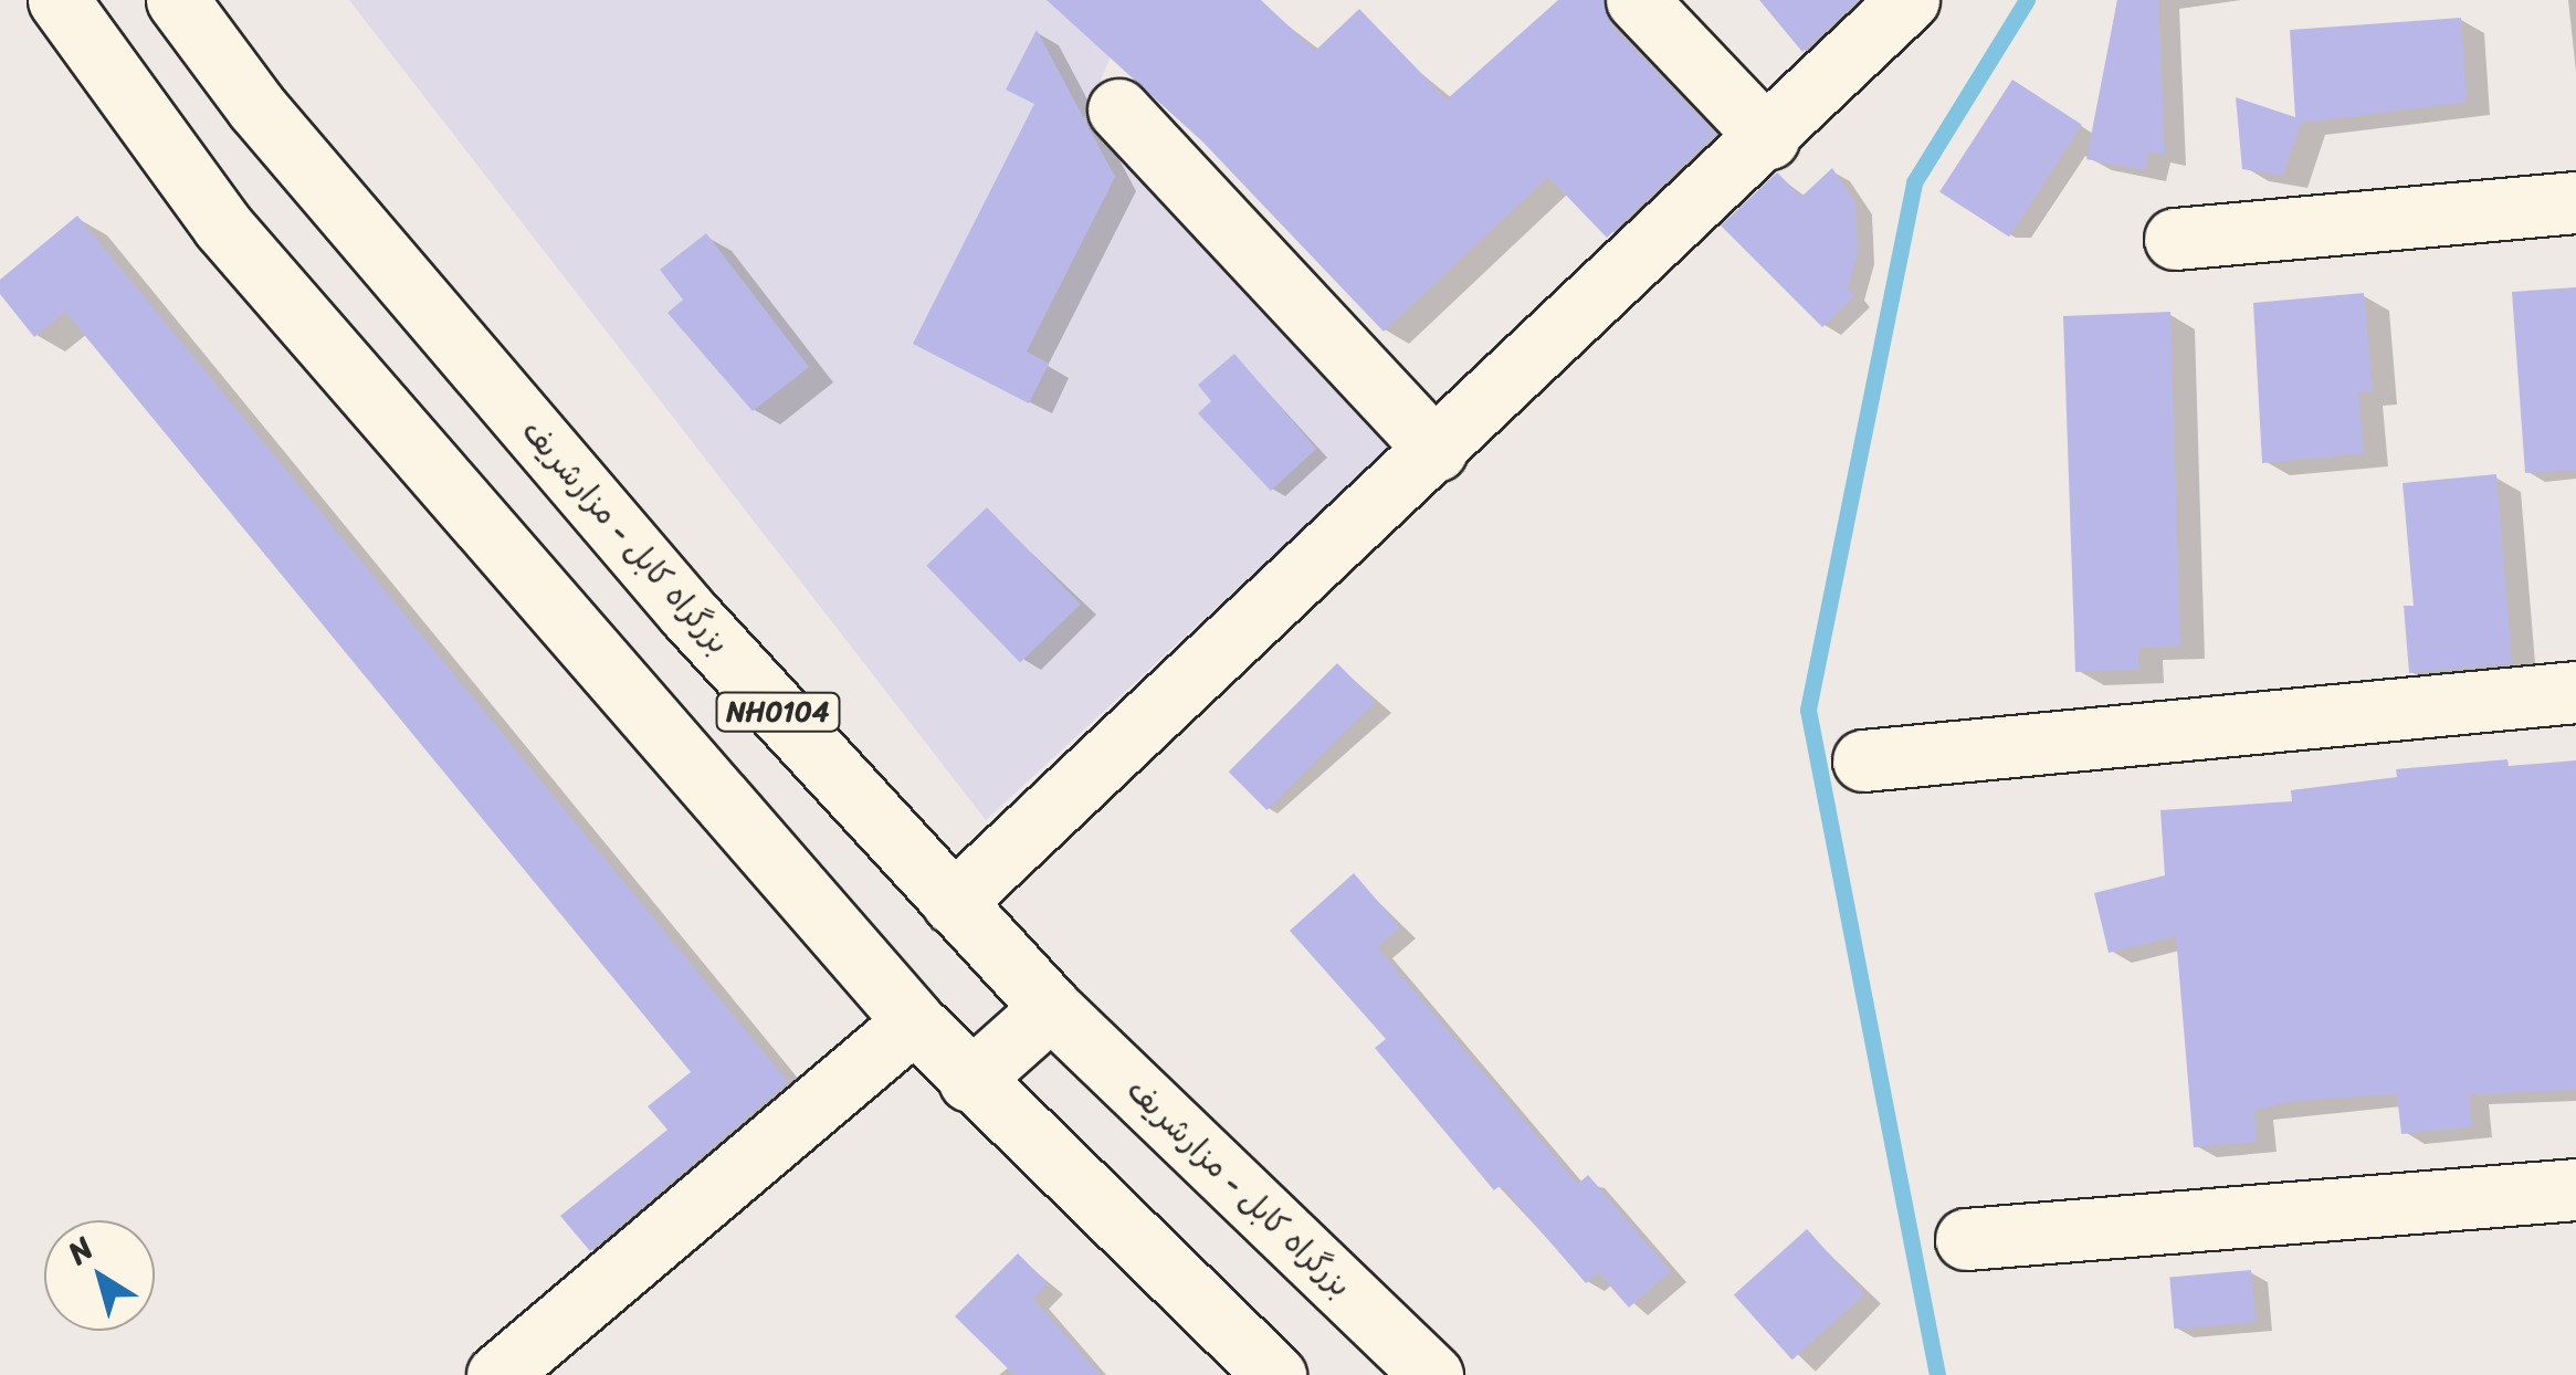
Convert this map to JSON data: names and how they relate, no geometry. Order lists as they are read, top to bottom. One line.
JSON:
{"streets":{"main road":["بزرگراه کابل - مزارشریف","NH0104"]},"north":"top left"}
